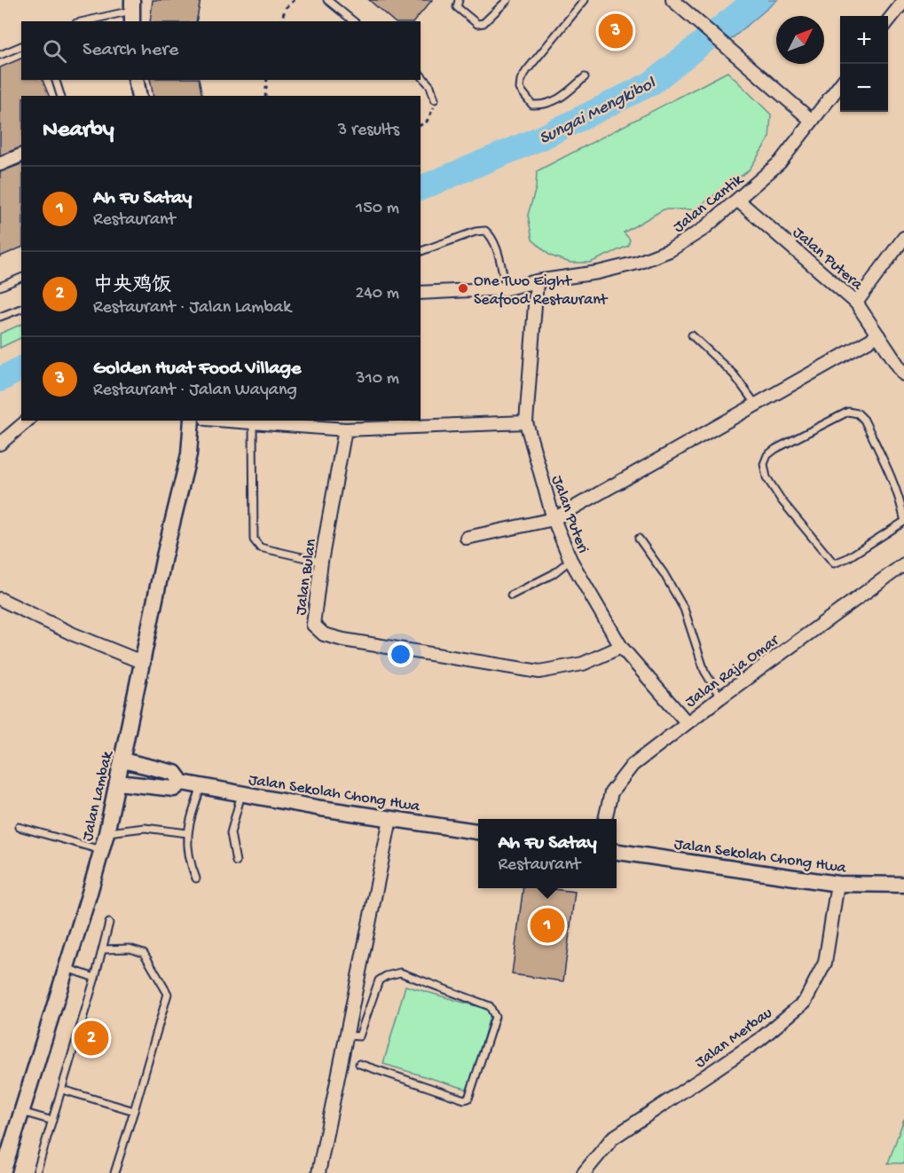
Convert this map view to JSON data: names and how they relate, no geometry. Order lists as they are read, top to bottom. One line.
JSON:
{"streets":{"street":["Jalan Cantik","Jalan Putera","Jalan Puteri","Jalan Bulan","Jalan Raja Omar","Jalan Sekolah Chong Hwa","Jalan Lambak","Jalan Merbau"]},"crossings":[["Jalan Cantik","Jalan Putera"],["Jalan Cantik","Jalan Puteri"],["Jalan Puteri","Jalan Bulan"],["Jalan Puteri","Jalan Raja Omar"],["Jalan Sekolah Chong Hwa","Jalan Lambak"],["Jalan Sekolah Chong Hwa","Jalan Merbau"]],"water":["Sungai Mengkibol"],"places":["One Two Eight Seafood Restaurant"],"north":"top right","page":{"pins":["3","1","2"],"map_buttons":["+","−"],"search":"Search here","heading":["Nearby","3 results"],"list":[{"mark":"1","name":"Ah Fu Satay","note":"Restaurant","value":"150 m"},{"mark":"2","name":"中央鸡饭","note":"Restaurant · Jalan Lambak","value":"240 m"},{"mark":"3","name":"Golden Huat Food Village","note":"Restaurant · Jalan Wayang","value":"310 m"}],"popup":["Ah Fu Satay","Restaurant"]}}
